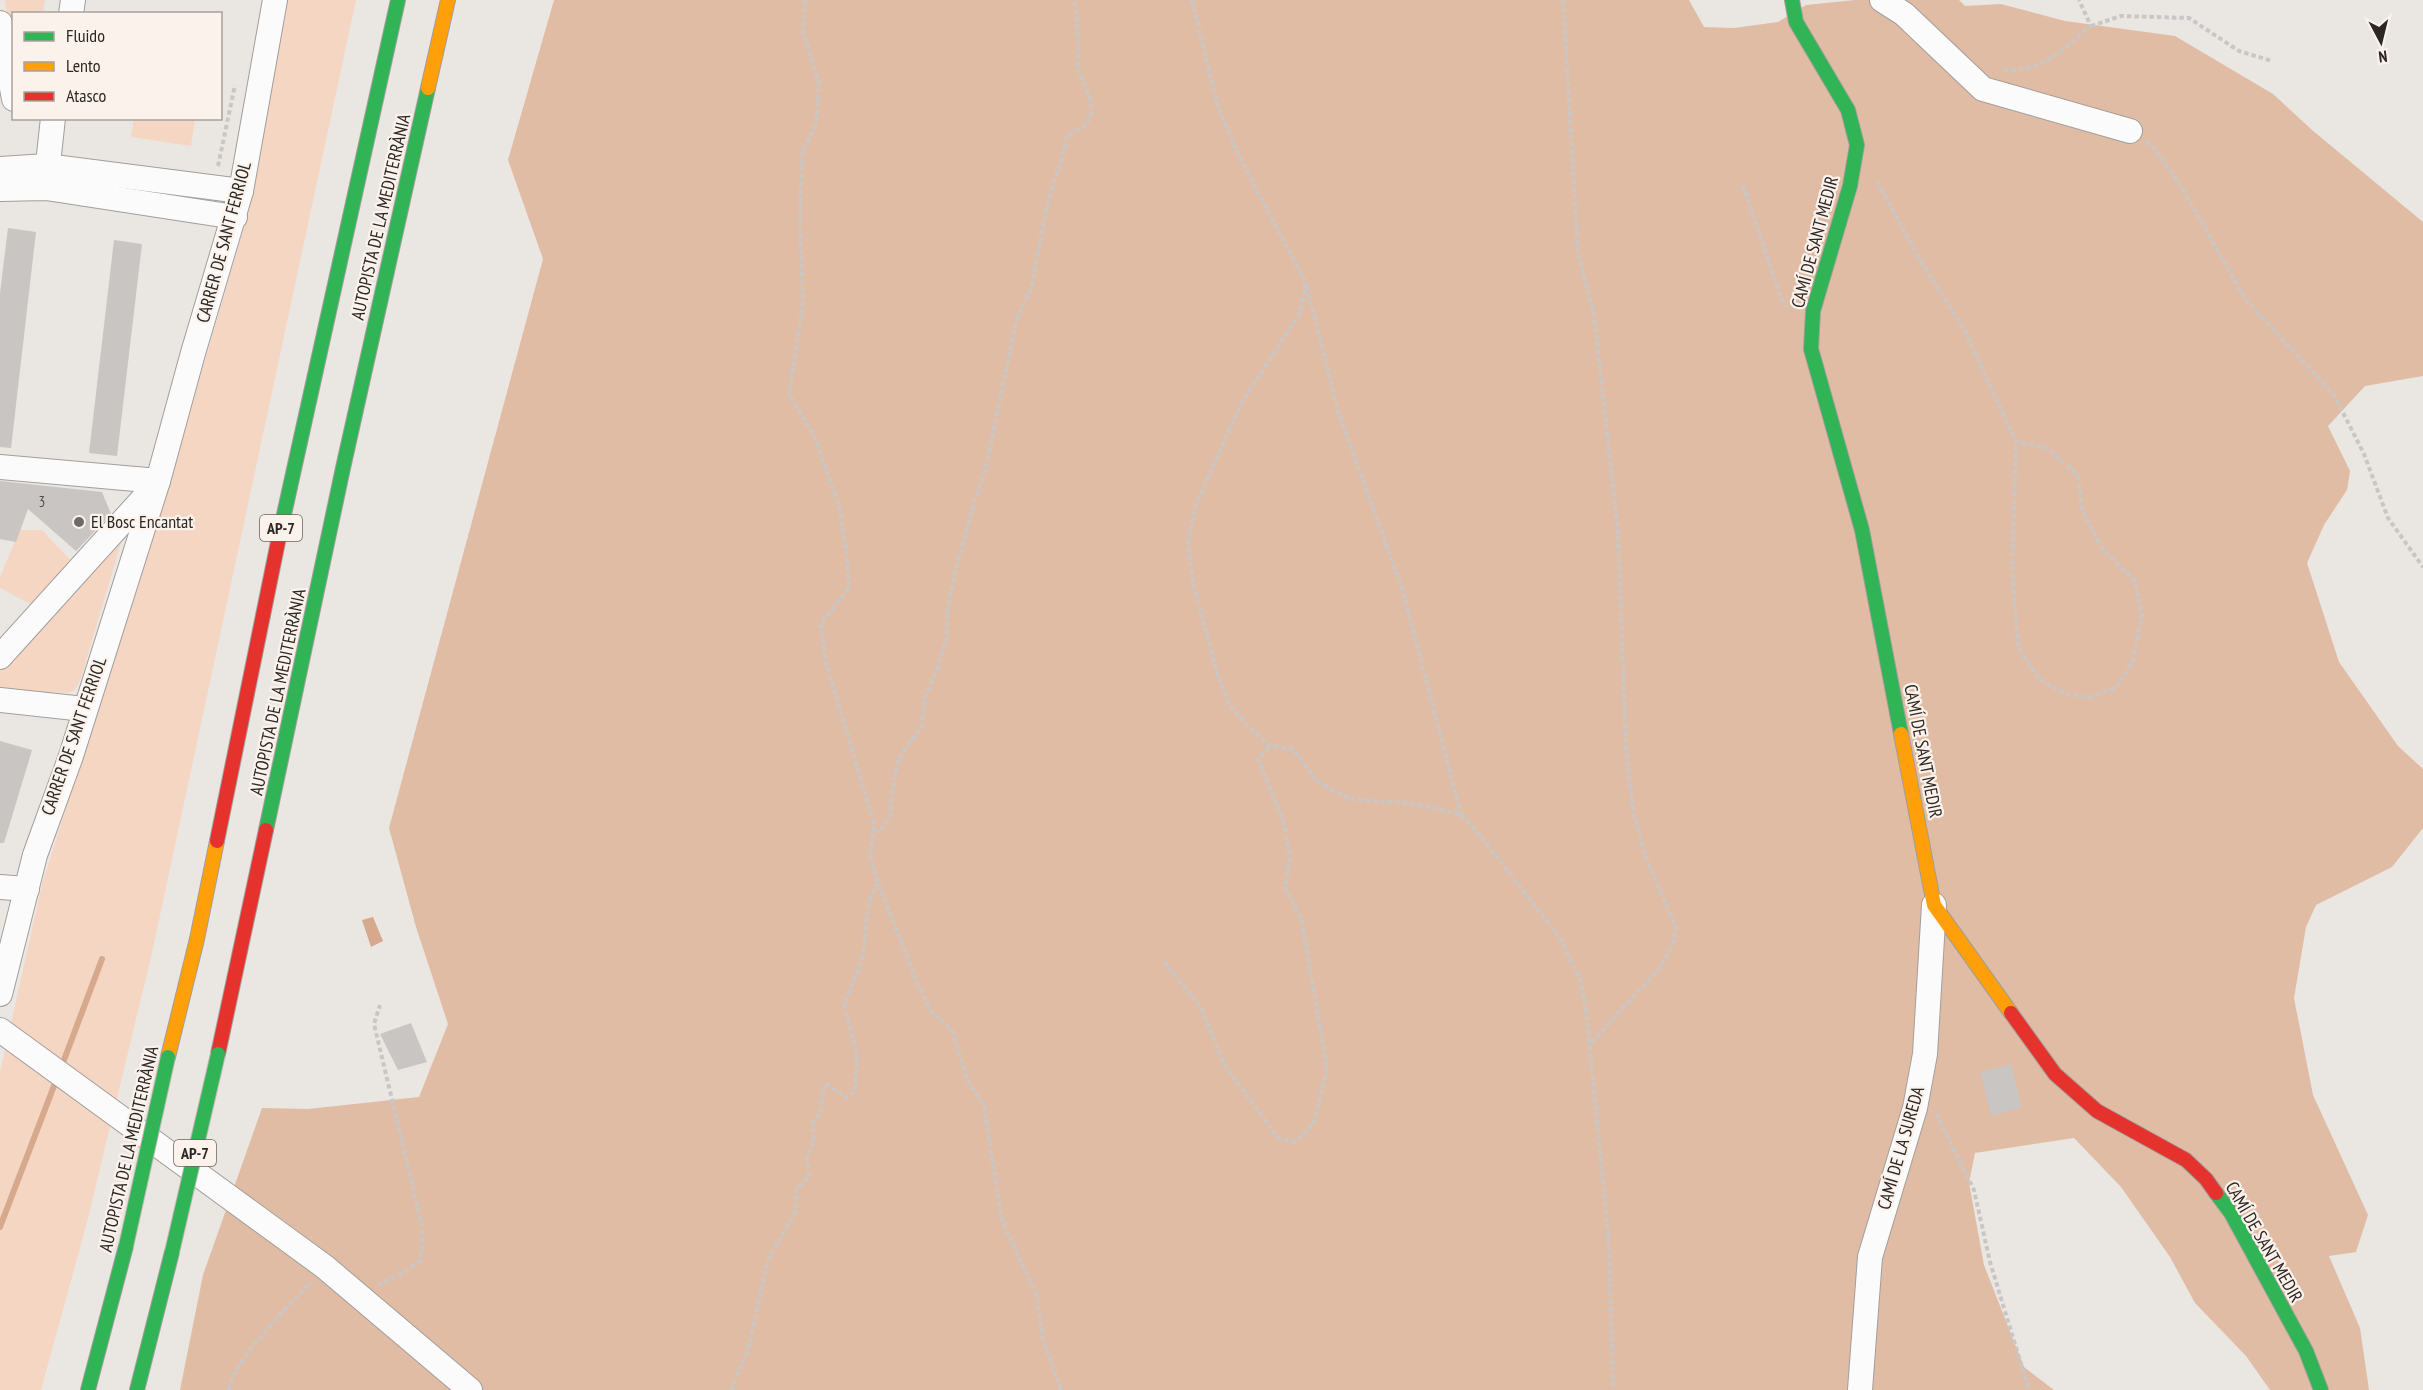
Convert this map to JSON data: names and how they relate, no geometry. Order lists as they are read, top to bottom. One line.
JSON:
{"streets":{"main road":["AUTOPISTA DE LA MEDITERRÀNIA","CAMÍ DE SANT MEDIR","AP-7"],"street":["CARRER DE SANT FERRIOL","CAMÍ DE LA SUREDA"]},"crossings":[["CAMÍ DE SANT MEDIR","CAMÍ DE LA SUREDA"]],"places":["El Bosc Encantat"],"house_numbers":["3"],"legend":["Fluido","Lento","Atasco"],"north":"bottom"}
